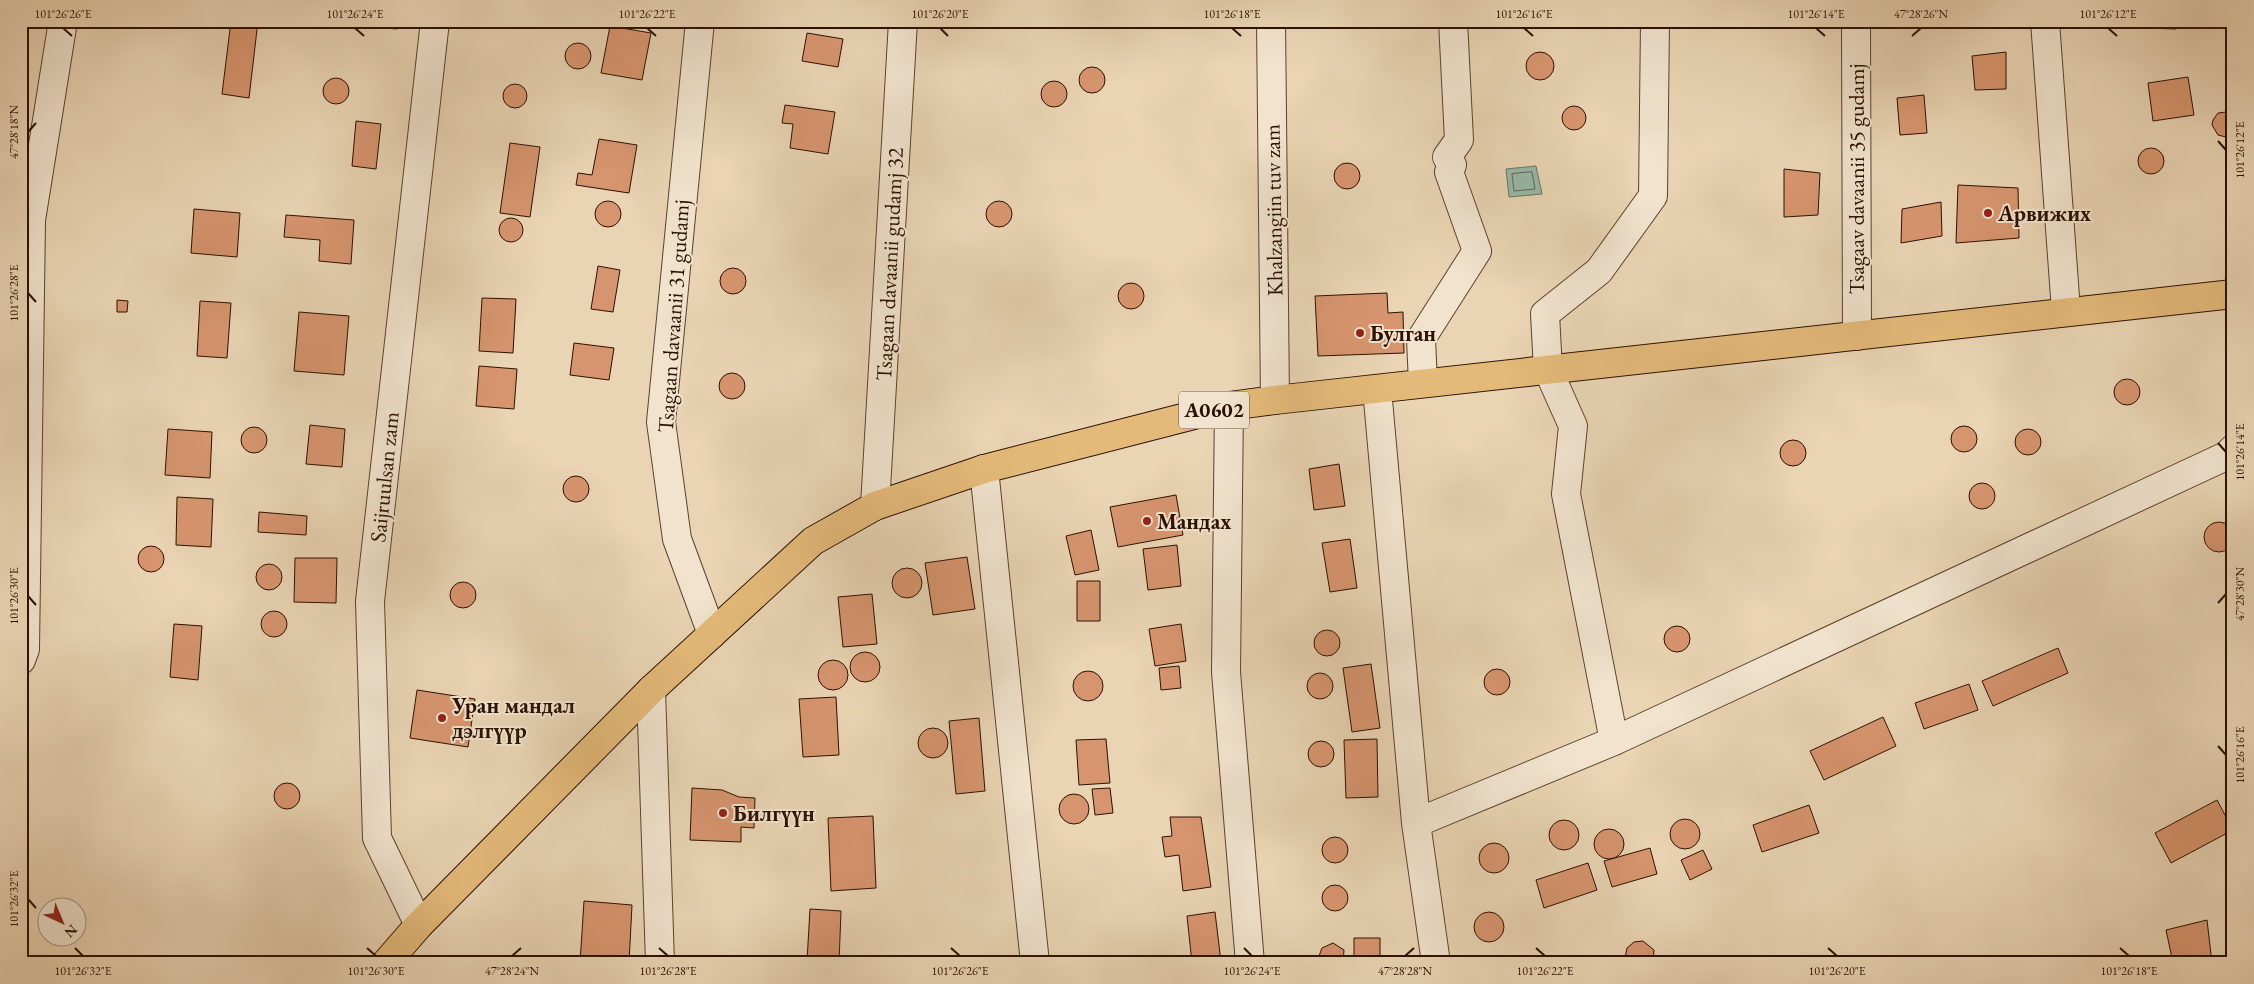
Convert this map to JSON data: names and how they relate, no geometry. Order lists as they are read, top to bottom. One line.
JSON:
{"streets":{"highway":["A0602"],"street":["Tsagaav davaanii 35 gudamj","Khalzangiin tuv zam","Tsagaan davaanii gudamj 32","Tsagaan davaanii 31 gudamj","Saijruulsan zam"]},"crossings":[["Tsagaav davaanii 35 gudamj","A0602"],["Khalzangiin tuv zam","A0602"],["Tsagaan davaanii gudamj 32","A0602"],["Tsagaan davaanii 31 gudamj","A0602"],["A0602","Saijruulsan zam"]],"places":["Арвижих","Булган","Мандах","Уран мандал дэлгүүр","Билгүүн"],"north":"bottom right","coordinates":["101°26'26\"E","101°26'24\"E","101°26'22\"E","101°26'20\"E","101°26'18\"E","101°26'16\"E","101°26'14\"E","47°28'26\"N","101°26'12\"E","47°28'18\"N","101°26'28\"E","47°28'30\"N","101°26'30\"E","101°26'32\"E","47°28'24\"N","47°28'28\"N"]}
